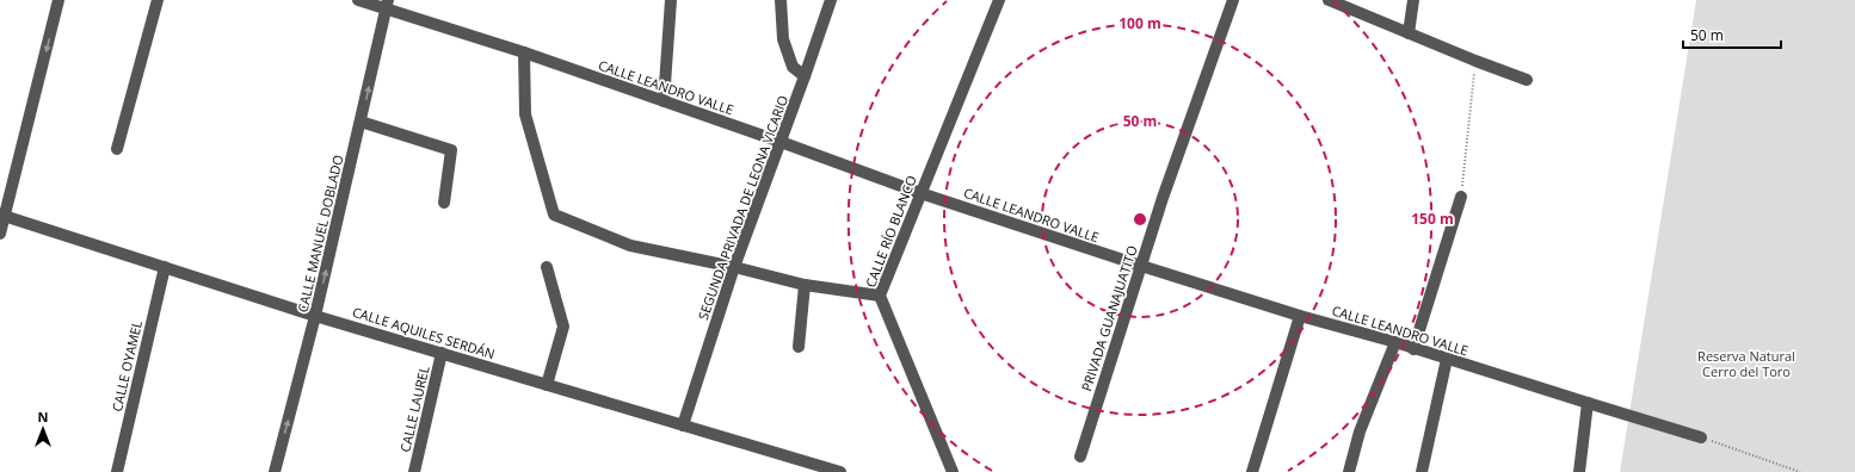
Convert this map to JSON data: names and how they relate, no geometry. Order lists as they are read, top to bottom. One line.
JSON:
{"streets":{"street":["CALLE LEANDRO VALLE","SEGUNDA PRIVADA DE LEONA VICARIO","CALLE RÍO BLANCO","CALLE MANUEL DOBLADO","PRIVADA GUANAJUATITO","CALLE AQUILES SERDÁN","CALLE OYAMEL","CALLE LAUREL"]},"crossings":[["CALLE LEANDRO VALLE","SEGUNDA PRIVADA DE LEONA VICARIO"],["CALLE LEANDRO VALLE","CALLE RÍO BLANCO"],["CALLE LEANDRO VALLE","CALLE MANUEL DOBLADO"],["CALLE LEANDRO VALLE","PRIVADA GUANAJUATITO"],["SEGUNDA PRIVADA DE LEONA VICARIO","CALLE AQUILES SERDÁN"],["CALLE MANUEL DOBLADO","CALLE AQUILES SERDÁN"],["CALLE AQUILES SERDÁN","CALLE OYAMEL"],["CALLE AQUILES SERDÁN","CALLE LAUREL"]],"one_way":["CALLE MANUEL DOBLADO"],"parks":["Reserva Natural Cerro del Toro"],"scale_bar":"50 m","north":"top","rings":["100 m","50 m","150 m"]}
